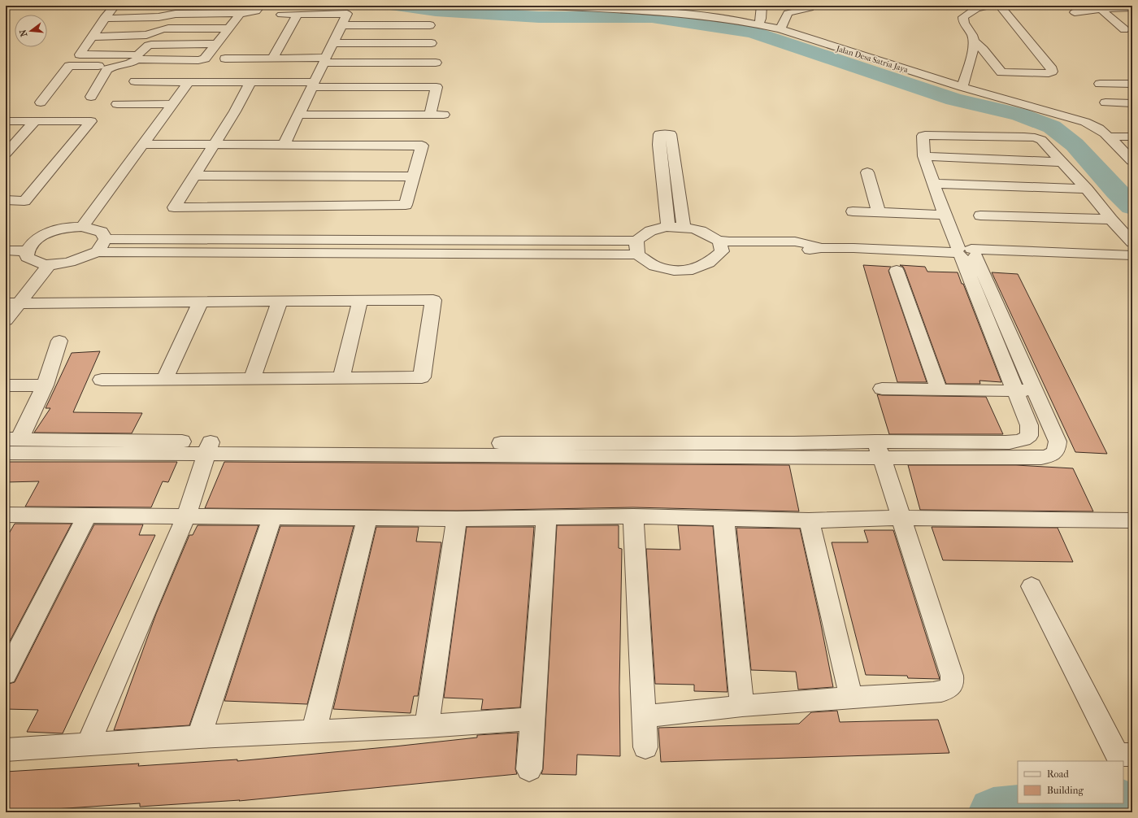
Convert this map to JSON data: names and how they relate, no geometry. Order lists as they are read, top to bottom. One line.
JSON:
{"streets":{"street":["Jalan Desa Satria Jaya"]},"legend":["Road","Building"],"north":"left"}
